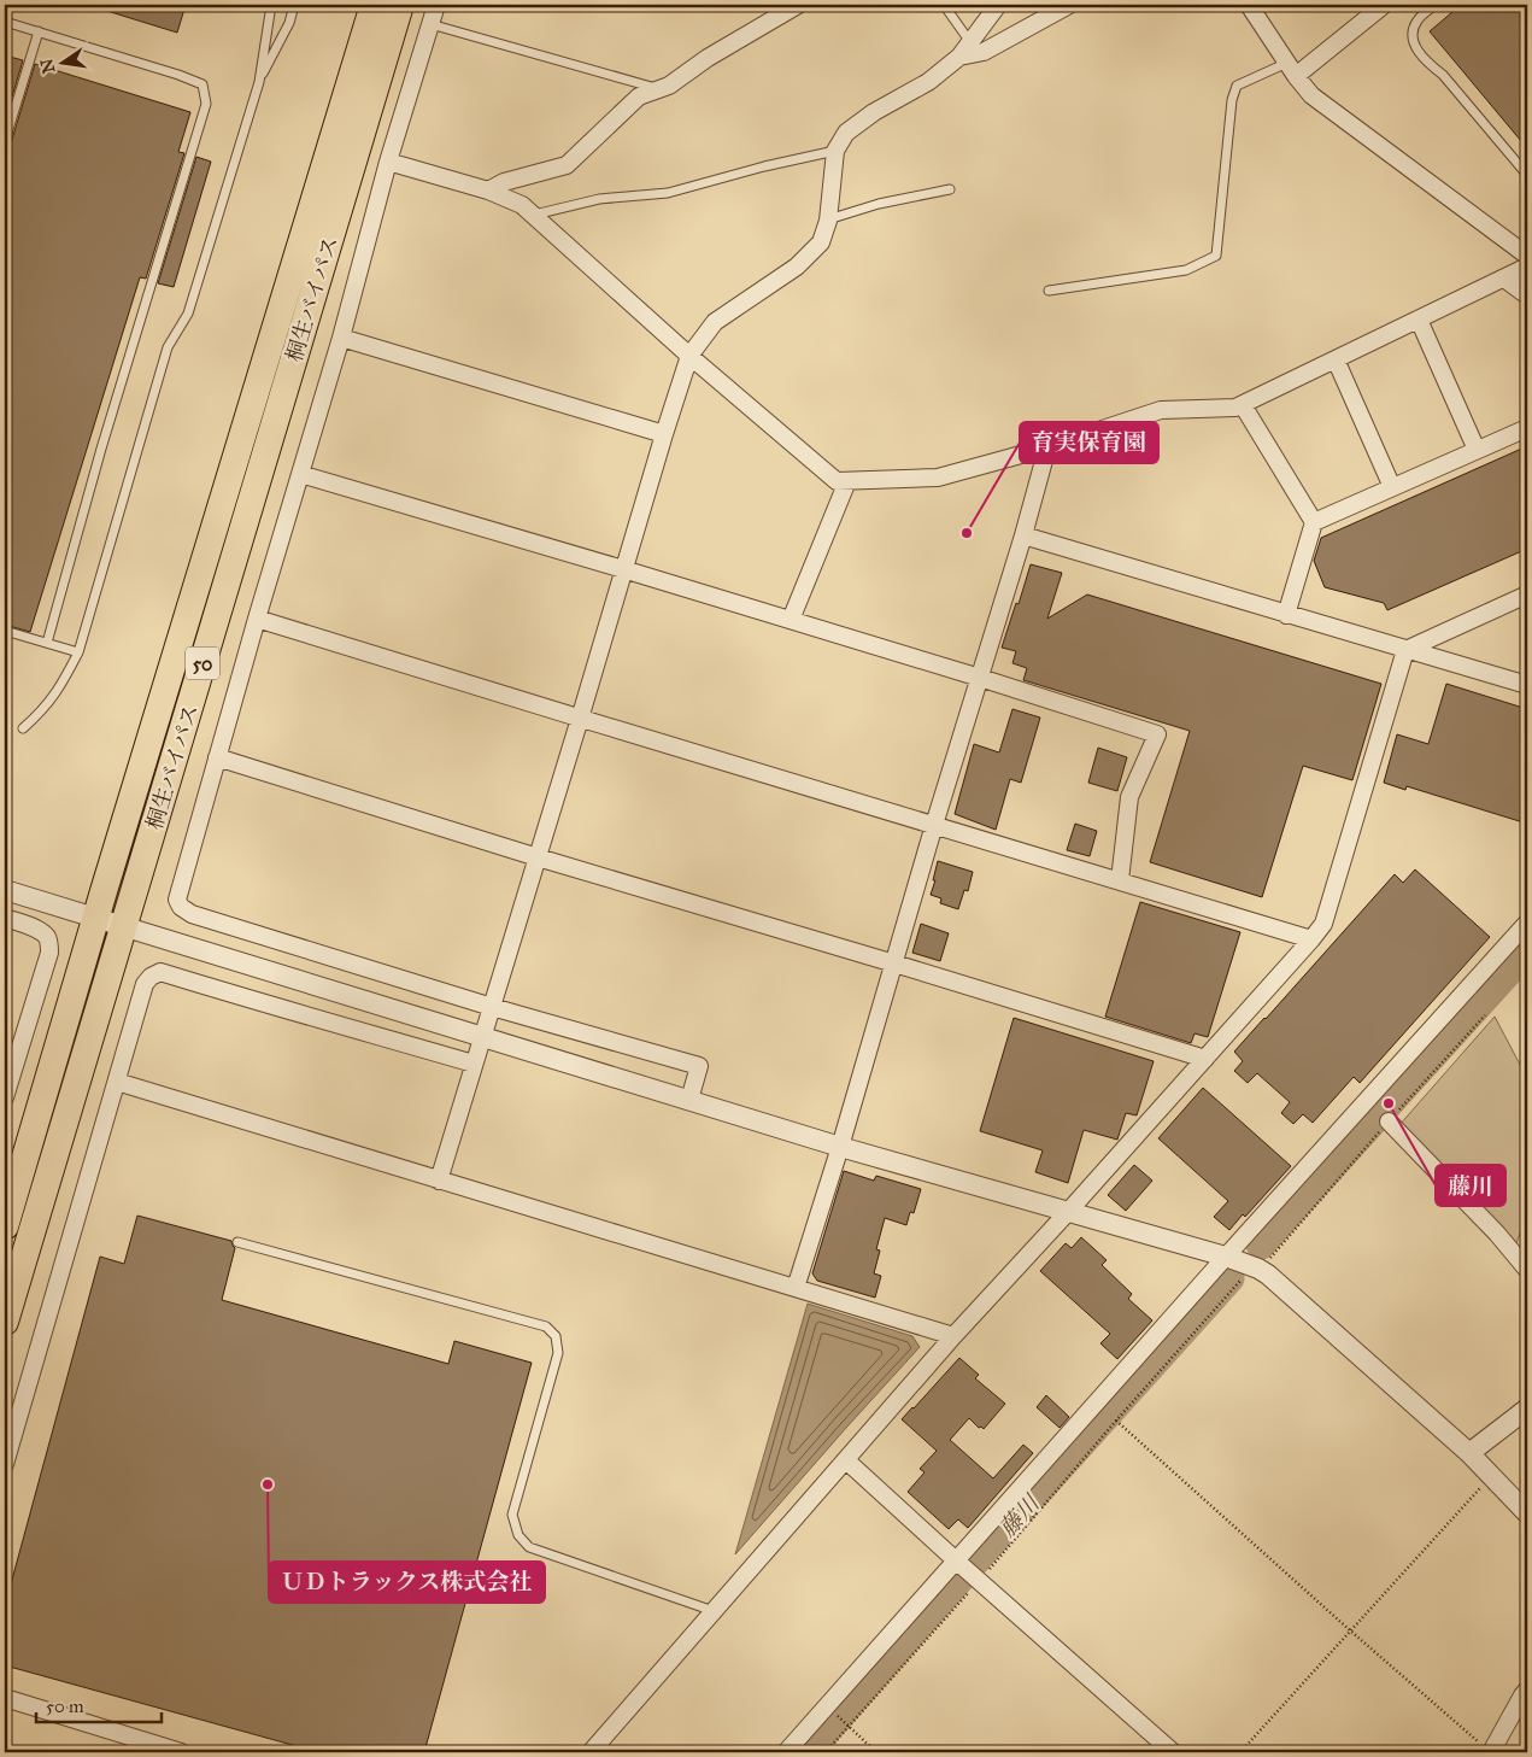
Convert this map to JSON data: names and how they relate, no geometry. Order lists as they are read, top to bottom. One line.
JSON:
{"streets":{"highway":["桐生バイパス","50"]},"water":["藤川"],"places":["育実保育園","藤川","ＵＤトラックス株式会社"],"scale_bar":"50 m","north":"left"}
